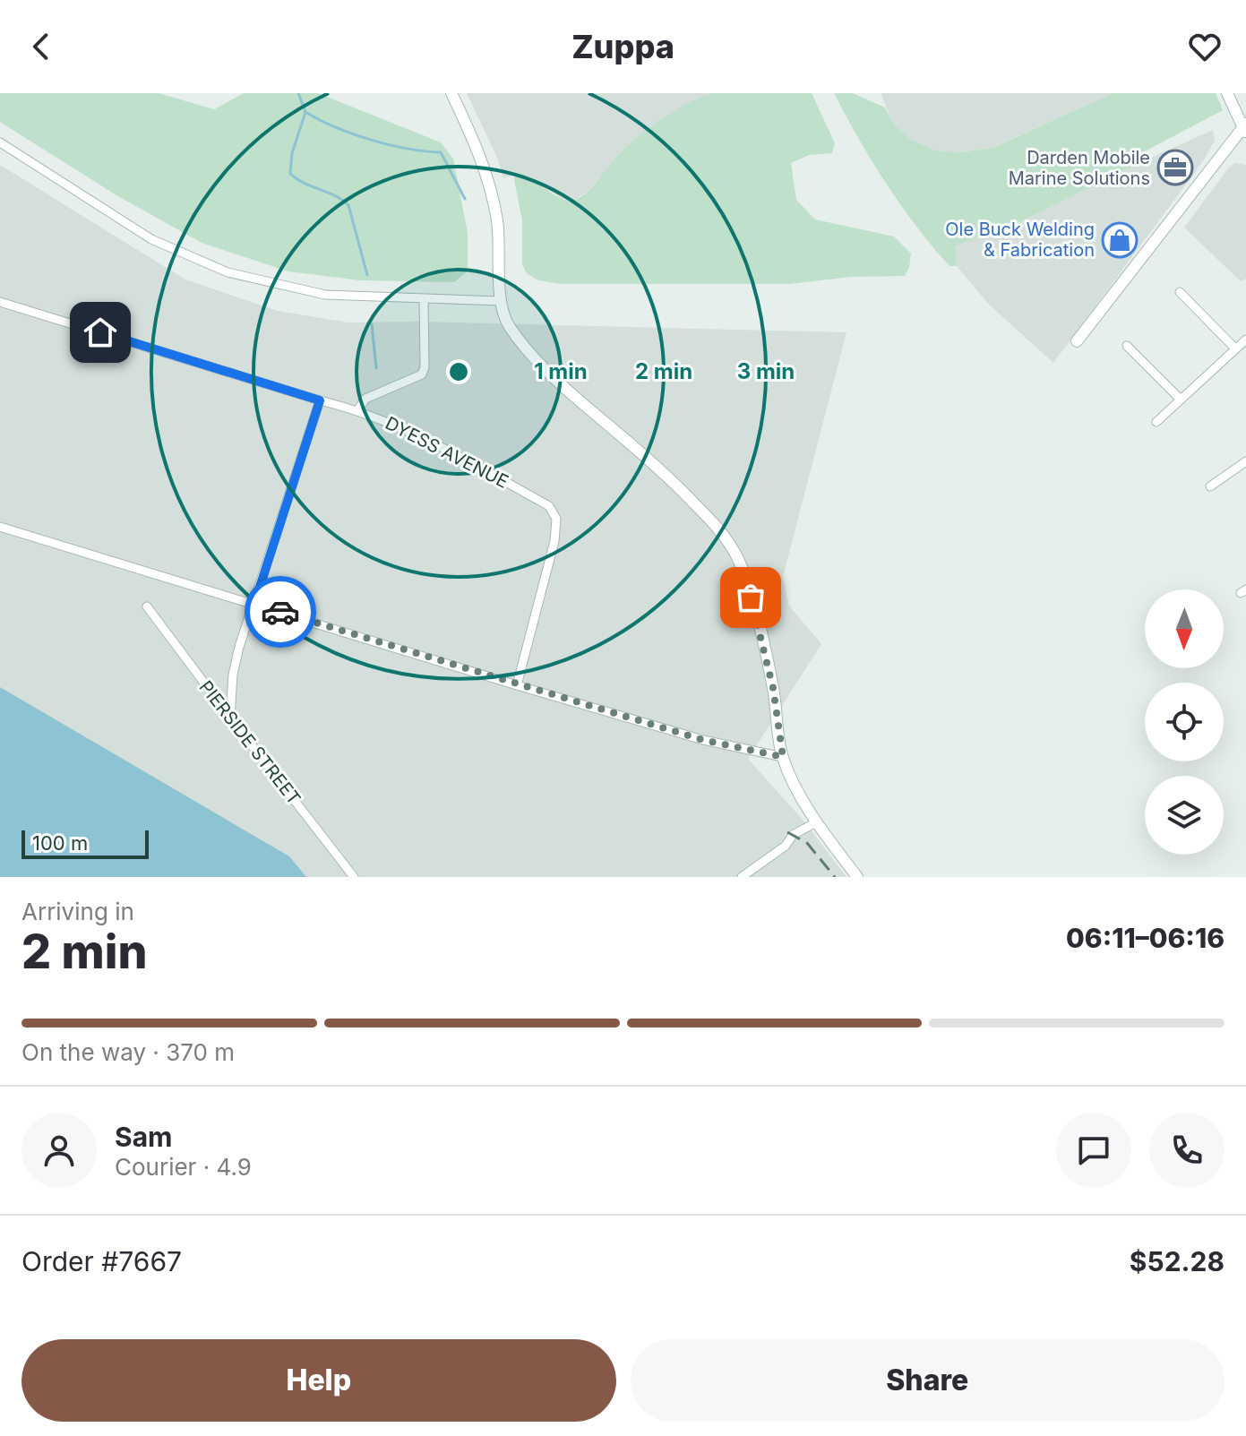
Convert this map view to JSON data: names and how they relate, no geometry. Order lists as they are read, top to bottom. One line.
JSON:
{"streets":{"street":["DYESS AVENUE","PIERSIDE STREET"]},"places":{"office":["Darden Mobile Marine Solutions"],"shop":["Ole Buck Welding & Fabrication"]},"scale_bar":"100 m","north":"bottom","page":{"header":"Zuppa","scale":"100 m","heading":["2 min","Arriving in","06:11–06:16"],"panel":["Sam","Courier · 4.9","Order #7667","$52.28"],"bar":"On the way · 370 m","buttons":["Help","Share"]},"rings":["1 min","2 min","3 min"]}
